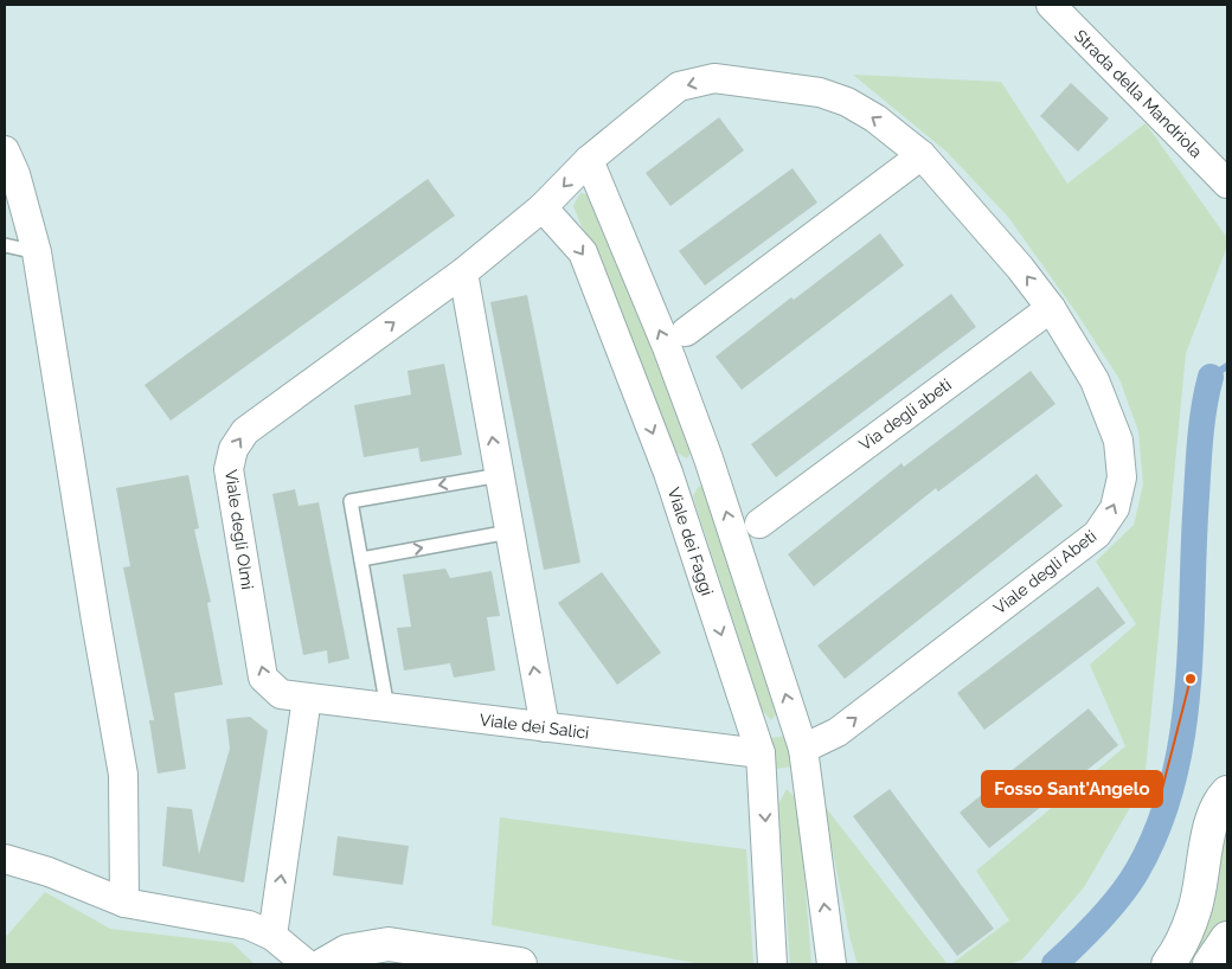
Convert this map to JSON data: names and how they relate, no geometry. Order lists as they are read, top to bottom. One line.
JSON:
{"streets":{"street":["Strada della Mandriola","Via degli abeti","Viale degli Olmi","Viale dei Faggi","Viale degli Abeti","Viale dei Salici"]},"crossings":[["Via degli abeti","Viale degli Abeti"],["Viale degli Olmi","Viale dei Faggi"],["Viale degli Olmi","Viale dei Salici"],["Viale dei Faggi","Viale dei Salici"]],"places":["Fosso Sant'Angelo"]}
